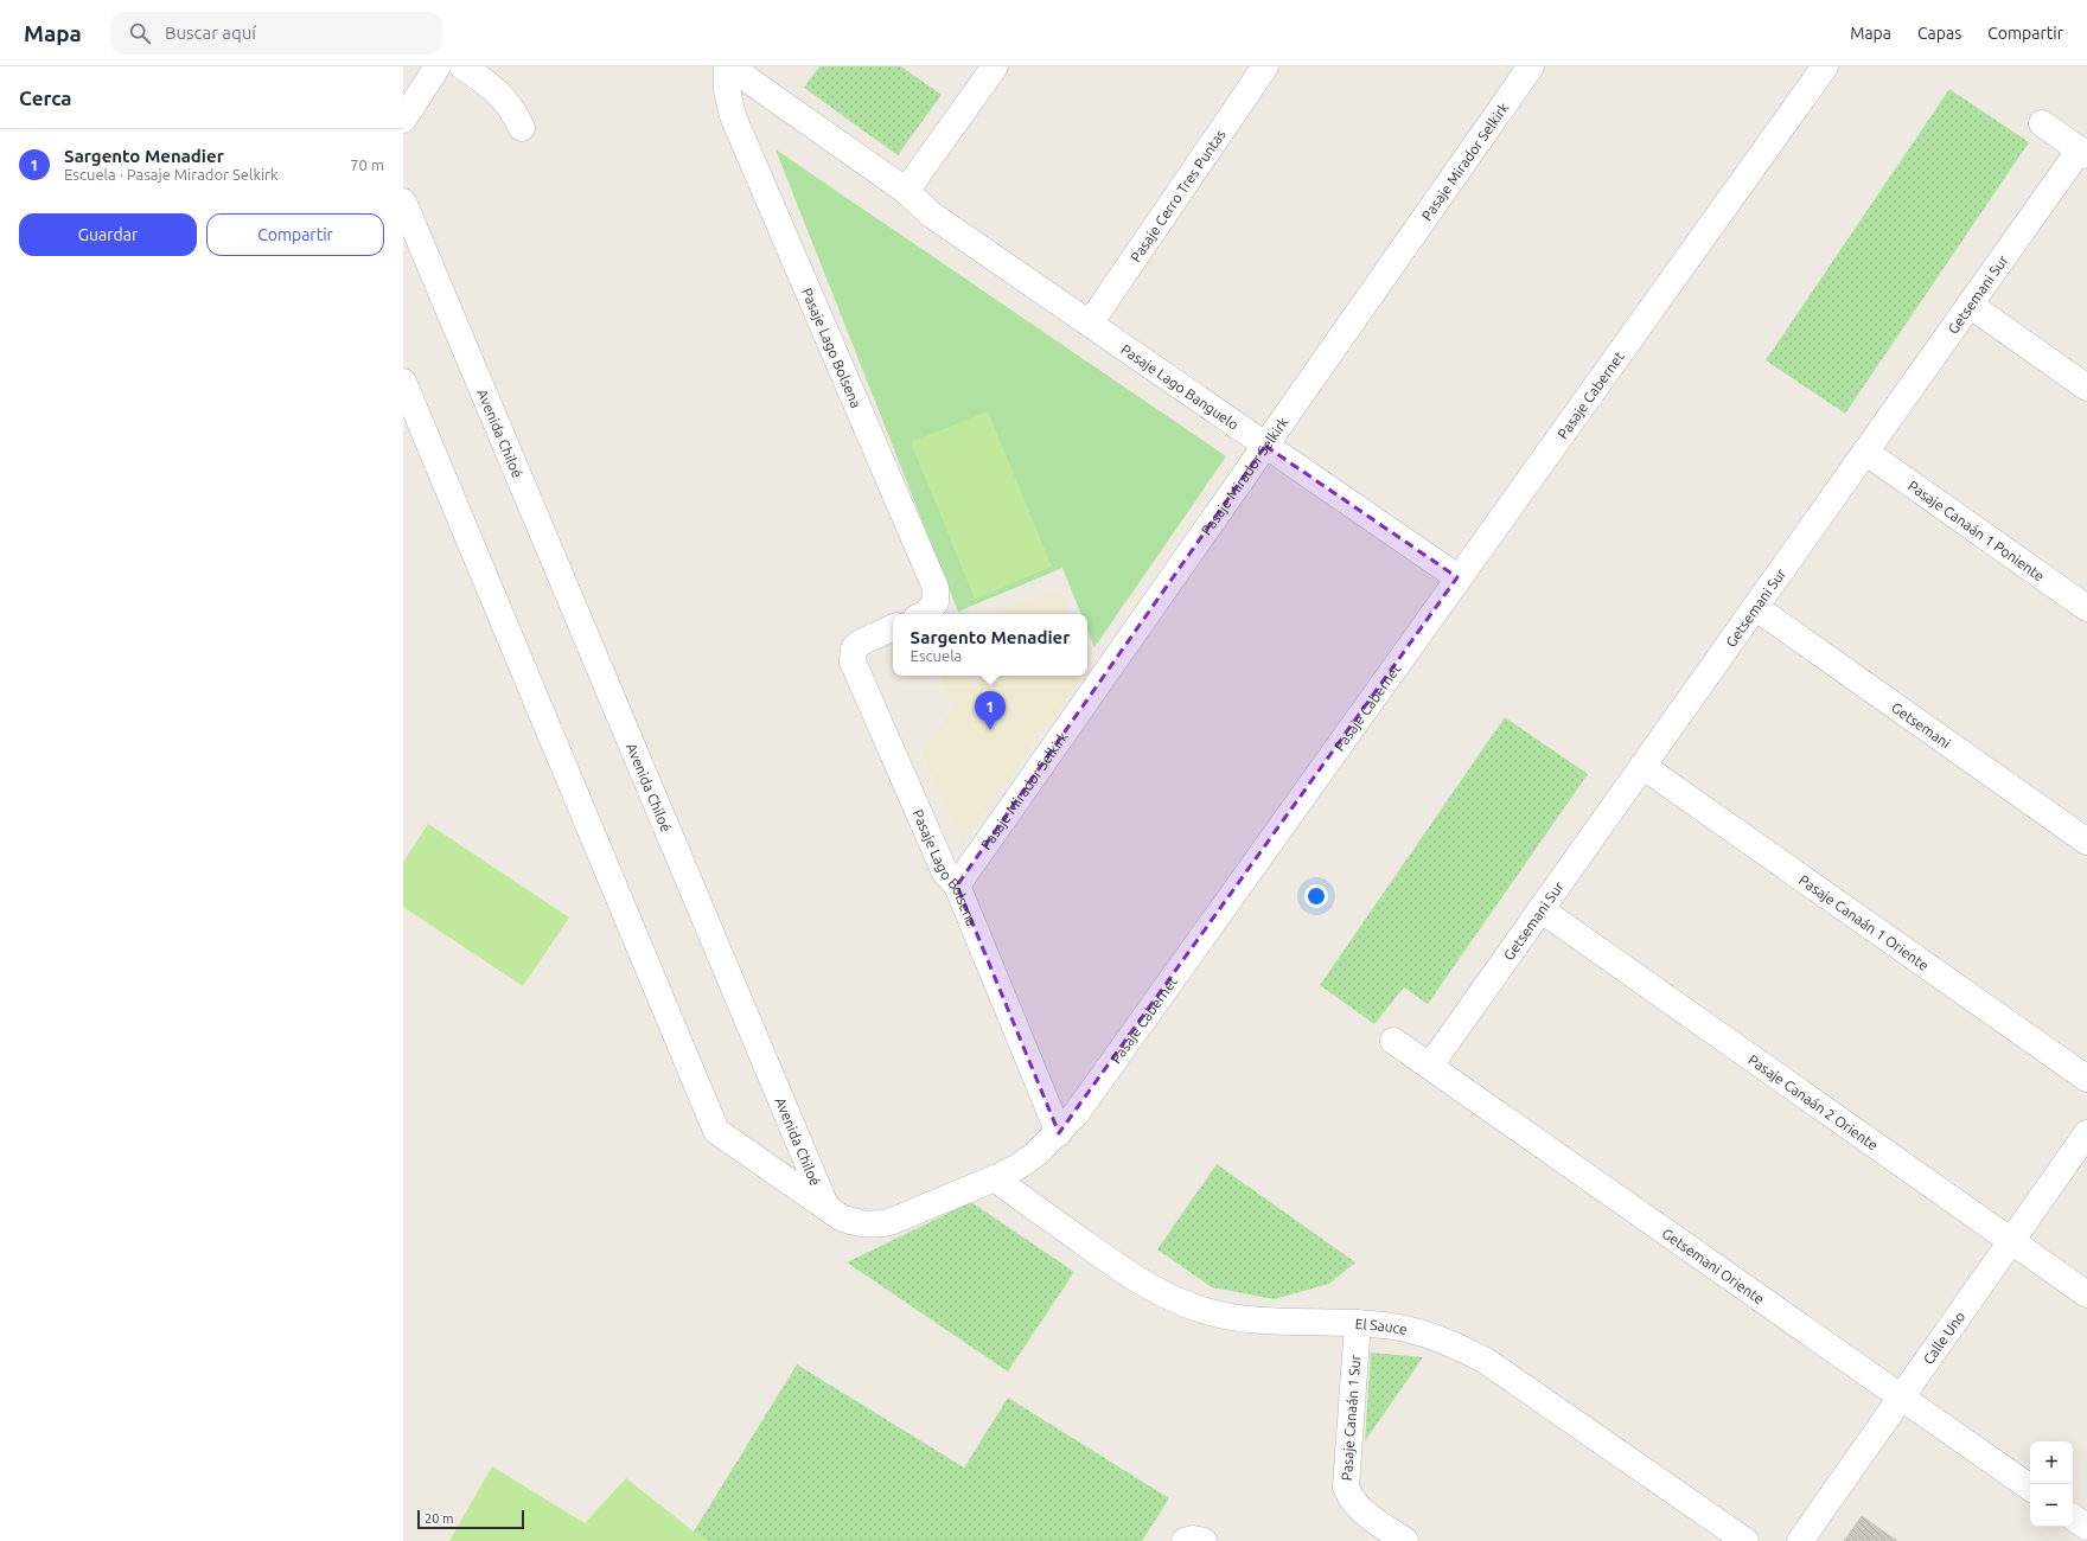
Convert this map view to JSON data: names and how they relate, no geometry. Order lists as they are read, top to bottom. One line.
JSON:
{"streets":{"street":["Pasaje Mirador Selkirk","Pasaje Cerro Tres Puntas","Getsemani Sur","Pasaje Lago Bolsena","Pasaje Lago Banguelo","Pasaje Cabernet","Avenida Chiloé","Pasaje Canaán 1 Poniente","Getsemani","Pasaje Canaán 1 Oriente","Pasaje Canaán 2 Oriente","Getsemani Oriente","El Sauce","Calle Uno","Pasaje Canaán 1 Sur"]},"crossings":[["Pasaje Mirador Selkirk","Pasaje Lago Bolsena"],["Pasaje Mirador Selkirk","Pasaje Lago Banguelo"],["Pasaje Cerro Tres Puntas","Pasaje Lago Banguelo"],["Getsemani Sur","Pasaje Canaán 1 Poniente"],["Getsemani Sur","Getsemani"],["Getsemani Sur","Pasaje Canaán 1 Oriente"],["Getsemani Sur","Pasaje Canaán 2 Oriente"],["Getsemani Sur","Getsemani Oriente"],["Pasaje Lago Bolsena","Pasaje Cabernet"],["Pasaje Lago Banguelo","Pasaje Cabernet"],["Pasaje Cabernet","Avenida Chiloé"],["Pasaje Cabernet","El Sauce"],["Pasaje Canaán 2 Oriente","Calle Uno"],["Getsemani Oriente","Calle Uno"],["El Sauce","Pasaje Canaán 1 Sur"]],"scale_bar":"20 m","page":{"header":"Mapa","search":"Buscar aquí","nav":["Mapa","Capas","Compartir"],"heading":"Cerca","list":[{"mark":"1","name":"Sargento Menadier","note":"Escuela · Pasaje Mirador Selkirk","value":"70 m"}],"buttons":["Guardar","Compartir"],"popup":["Sargento Menadier","Escuela"],"pins":"1","map_buttons":["+","−"],"scale":"20 m"}}
